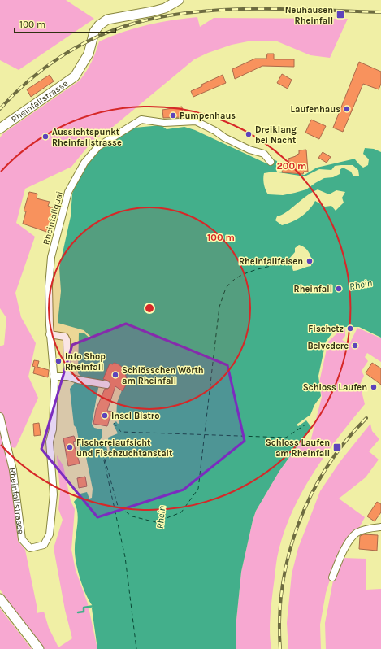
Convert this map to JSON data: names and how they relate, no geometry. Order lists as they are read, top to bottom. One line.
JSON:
{"streets":{"street":["Rheinfallstrasse","Rheinfallquai"]},"crossings":[["Rheinfallstrasse","Rheinfallquai"]],"water":["Rhein"],"places":{"transit":["Neuhausen Rheinfall","Schloss Laufen am Rheinfall"],"other":["Laufenhaus","Pumpenhaus","Dreiklang bei Nacht","Aussichtspunkt Rheinfallstrasse","Rheinfallfelsen","Rheinfall","Fischetz","Belvedere","Info Shop Rheinfall","Schlösschen Wörth am Rheinfall","Schloss Laufen","Insel Bistro","Fischereiaufsicht und Fischzuchtanstalt"]},"scale_bar":"100 m","rings":["200 m","100 m"]}
